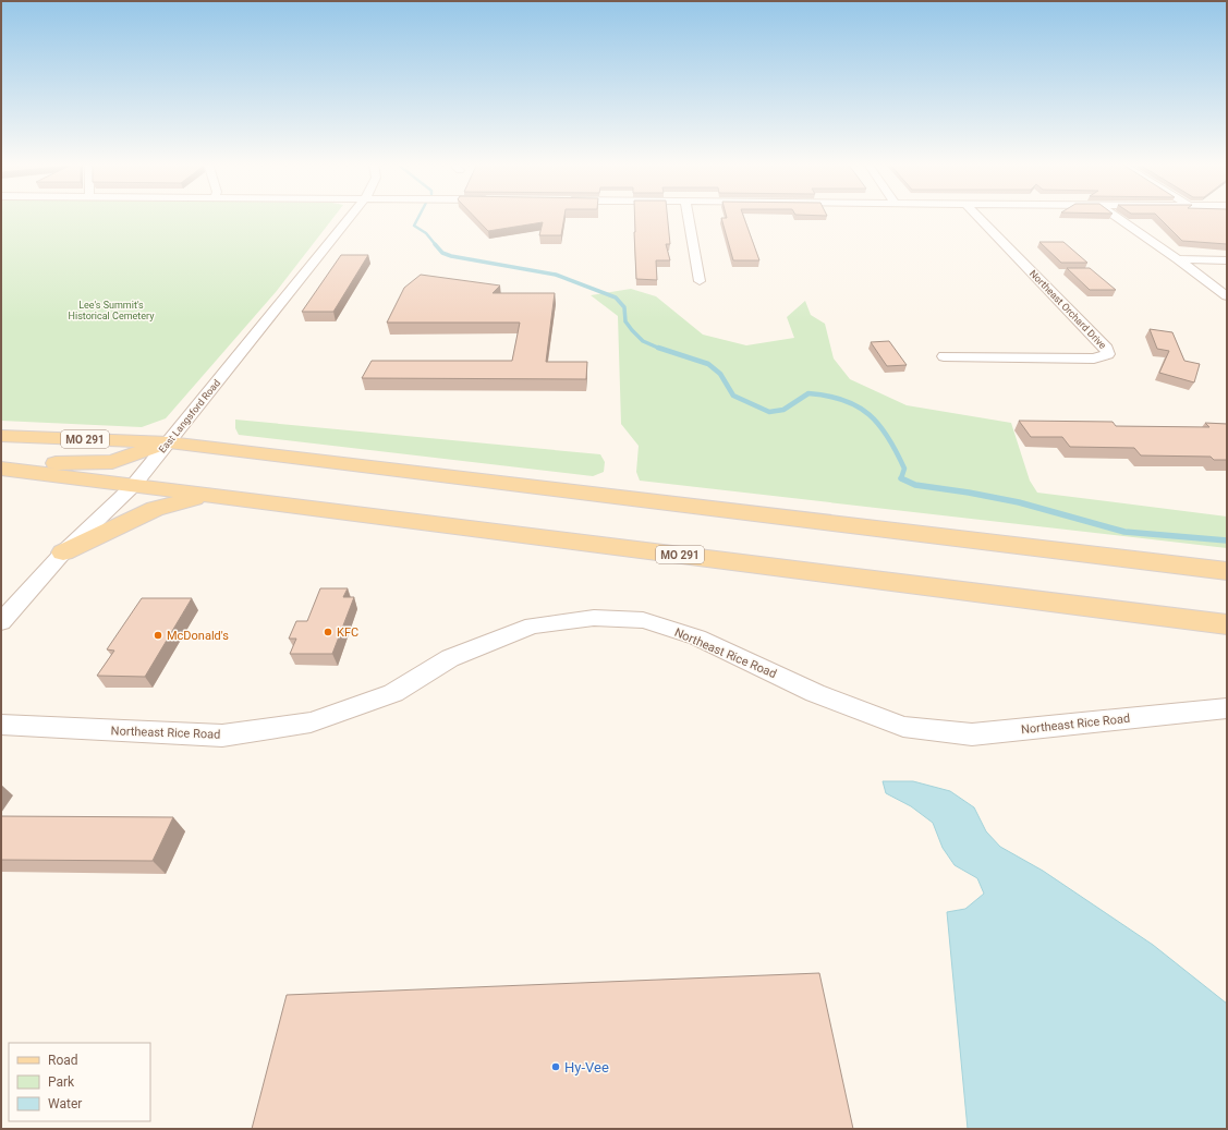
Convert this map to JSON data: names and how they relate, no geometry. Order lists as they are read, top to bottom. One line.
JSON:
{"streets":{"main road":["MO 291"],"street":["Northeast Orchard Drive","East Langsford Road","Northeast Rice Road"]},"crossings":[["East Langsford Road","MO 291"]],"parks":["Lee's Summit's Historical Cemetery"],"places":["KFC","McDonald's","Hy-Vee"],"legend":["Road","Park","Water"]}
